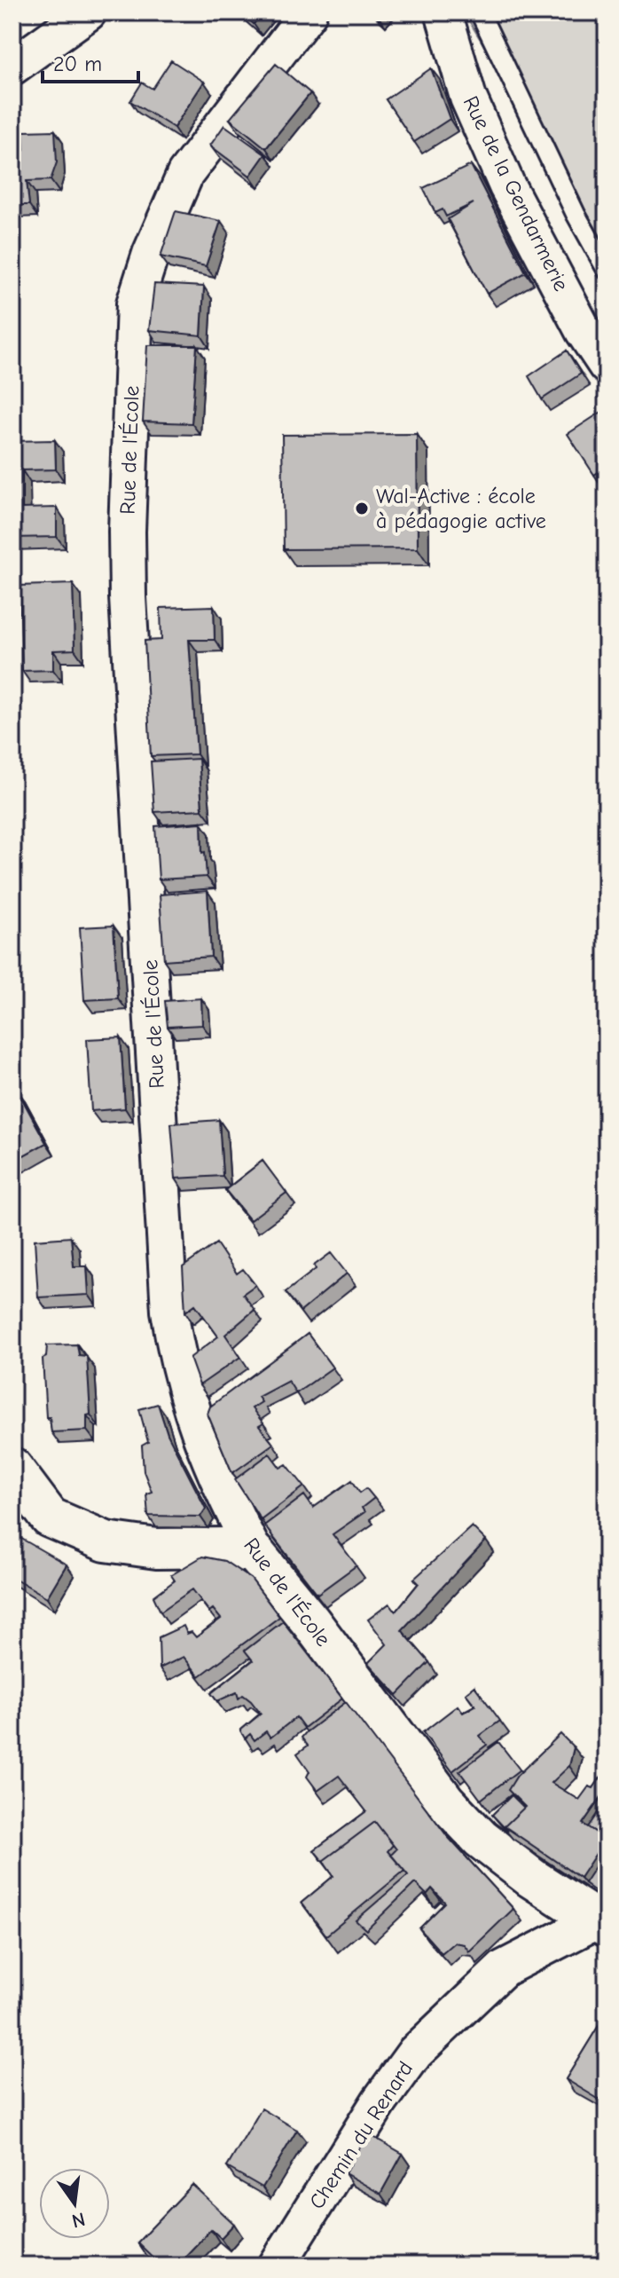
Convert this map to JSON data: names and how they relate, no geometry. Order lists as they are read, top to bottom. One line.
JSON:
{"streets":{"street":["Rue de la Gendarmerie","Rue de l'École","Chemin du Renard"]},"crossings":[["Rue de l'École","Chemin du Renard"]],"places":["Wal-Active : école à pédagogie active"],"scale_bar":"20 m","north":"bottom"}
